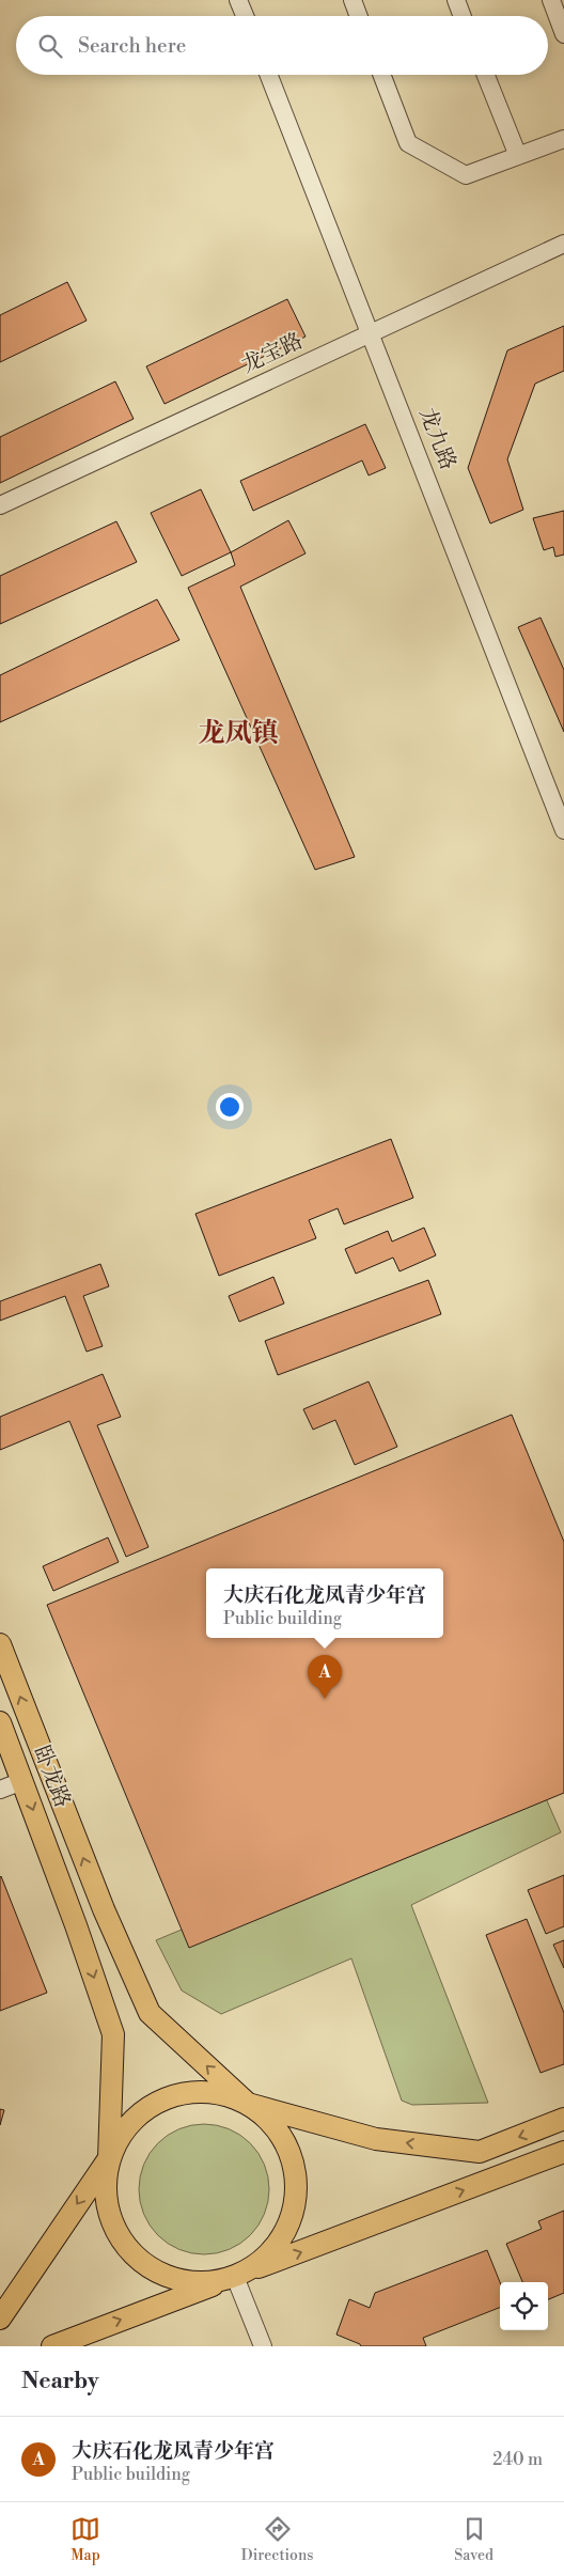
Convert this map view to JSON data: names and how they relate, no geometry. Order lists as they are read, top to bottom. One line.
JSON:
{"streets":{"main road":["卧龙路"],"street":["龙宝路","龙九路"]},"crossings":[["龙宝路","龙九路"]],"districts":["龙凤镇"],"page":{"search":"Search here","popup":["大庆石化龙凤青少年宫","Public building"],"pins":"A","heading":"Nearby","list":[{"mark":"A","name":"大庆石化龙凤青少年宫","note":"Public building","value":"240 m"}],"nav":["Map","Directions","Saved"]}}
